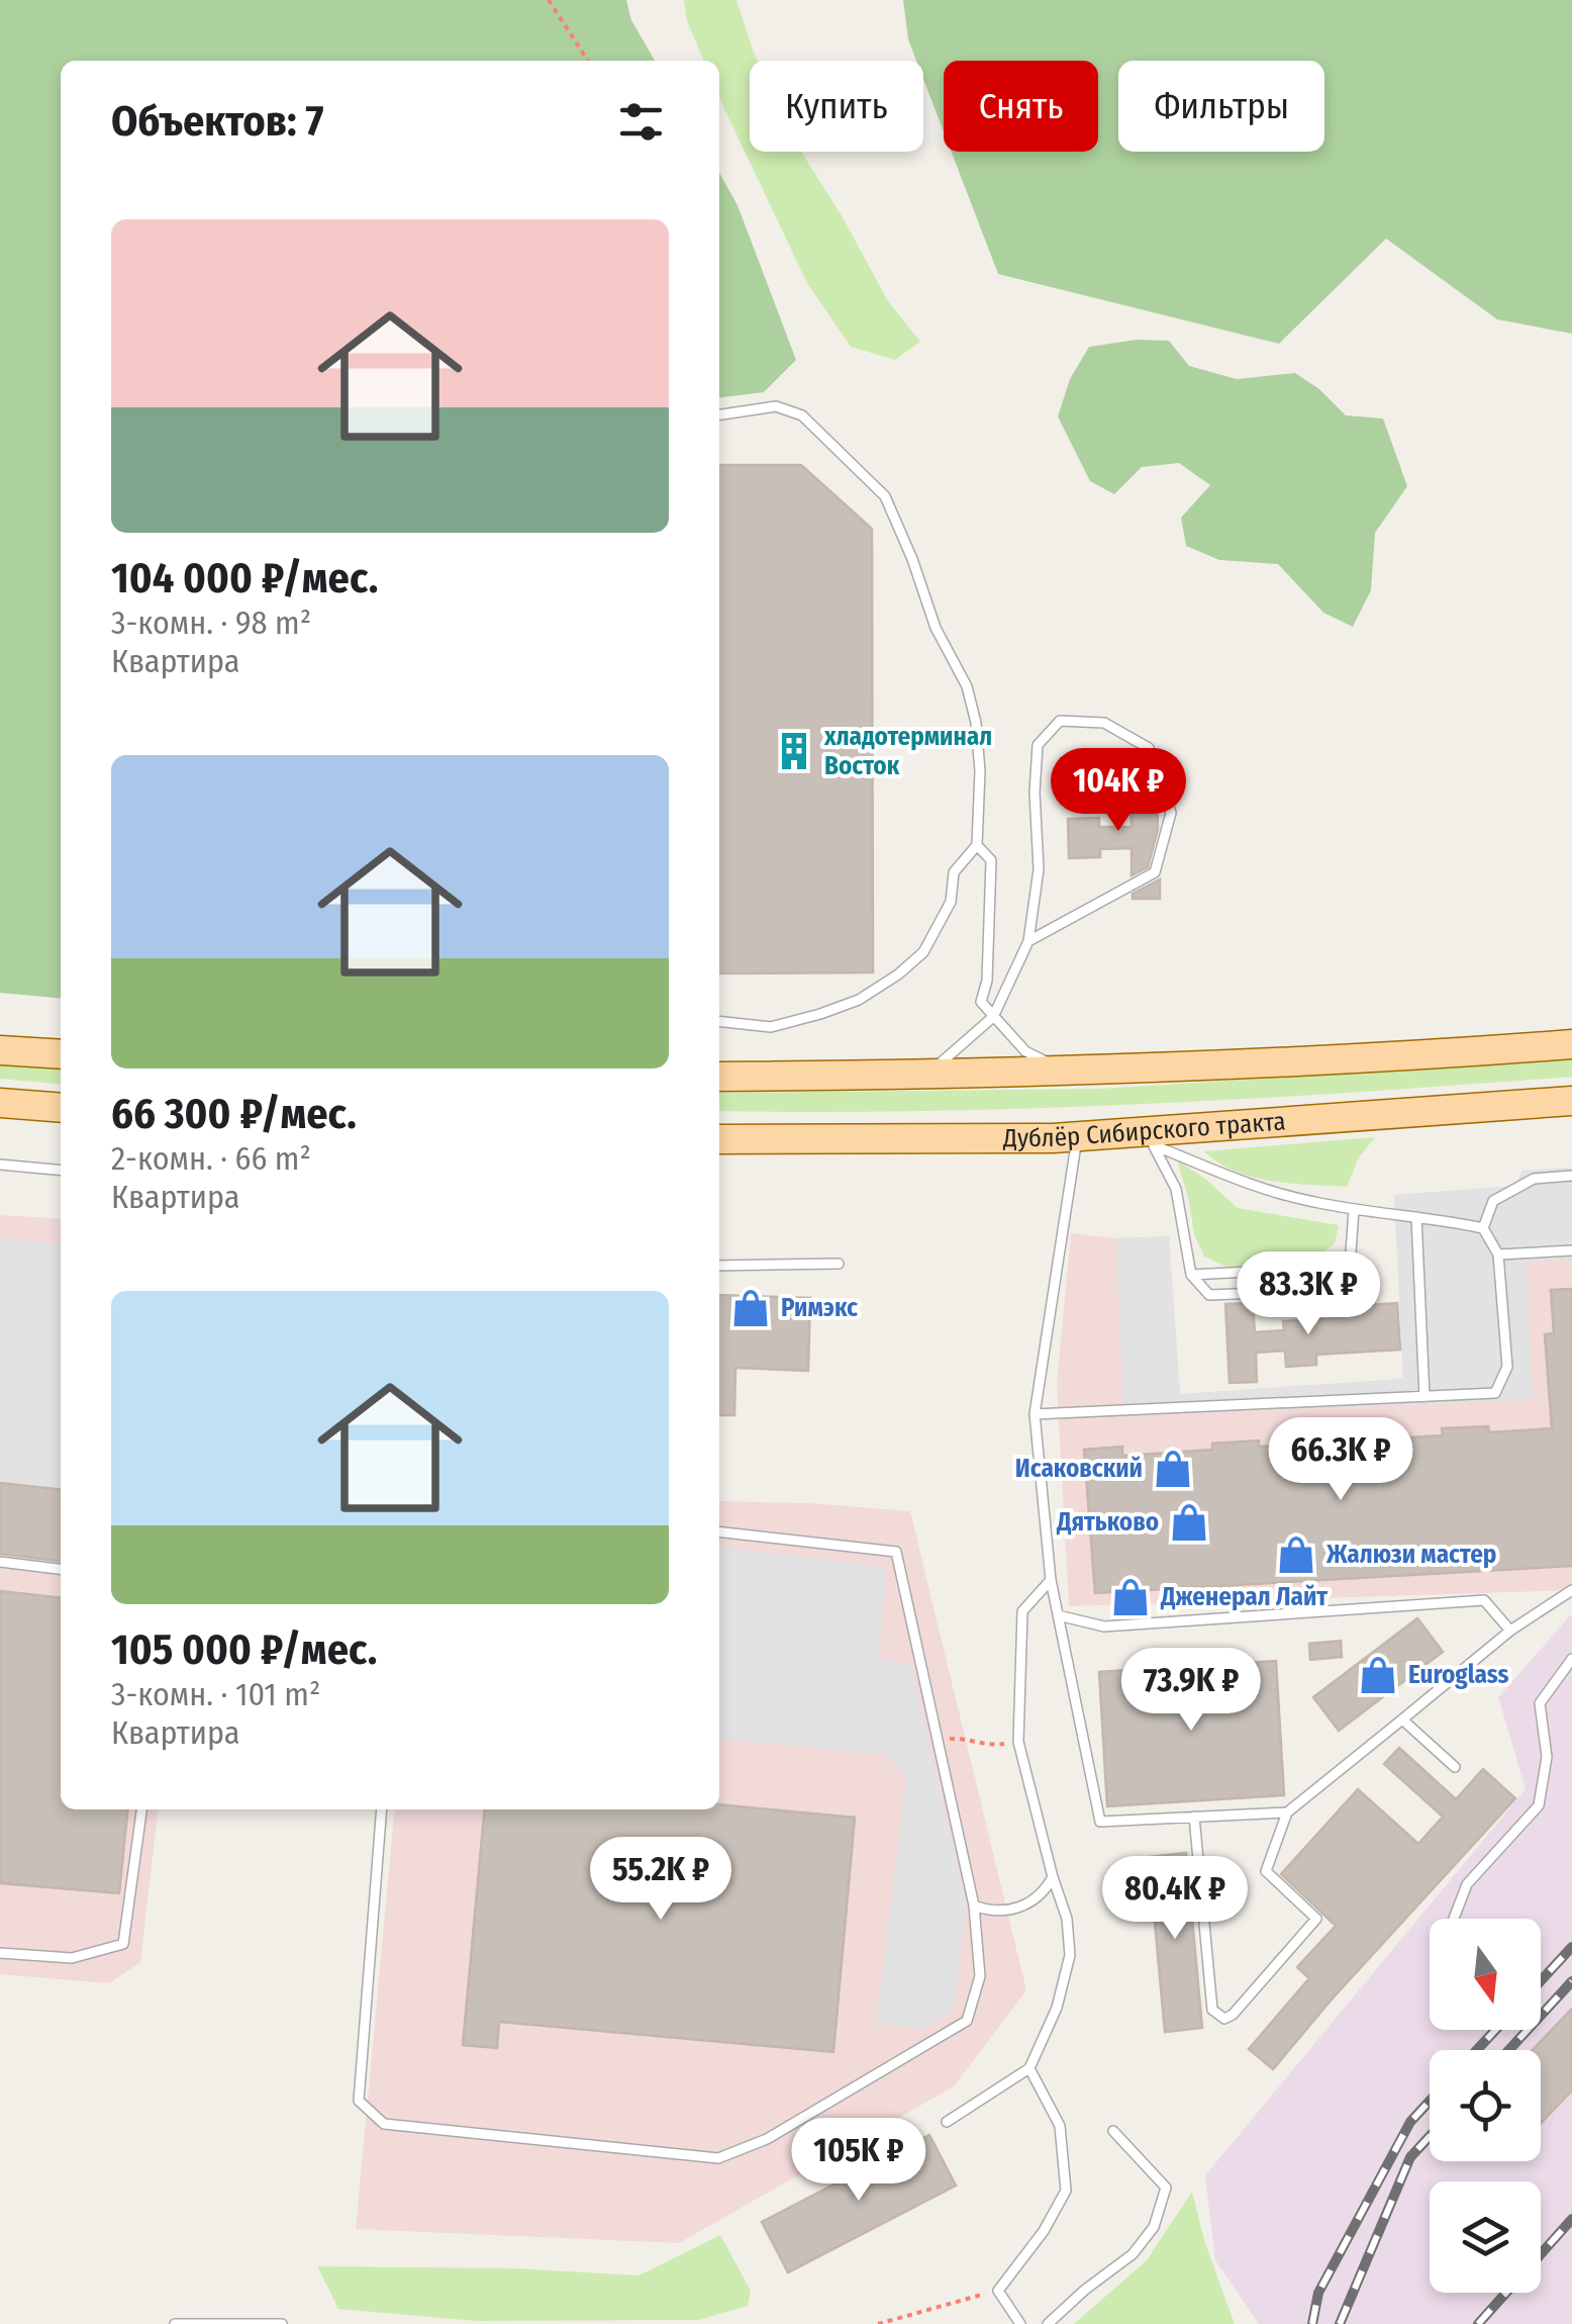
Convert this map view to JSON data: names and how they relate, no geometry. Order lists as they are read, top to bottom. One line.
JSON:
{"streets":{"main road":["Дублёр Сибирского тракта"]},"places":{"building":["хладотерминал Восток"],"shop":["Римэкс","Исаковский","Дятьково","Жалюзи мастер","Дженерал Лайт","Euroglass"]},"north":"bottom","page":{"chip":["Купить","Снять","Фильтры"],"heading":"Объектов: 7","list":[{"name":"104 000 ₽/мес.","note":"3-комн. · 98 m² · Квартира"},{"name":"66 300 ₽/мес.","note":"2-комн. · 66 m² · Квартира"},{"name":"105 000 ₽/мес.","note":"3-комн. · 101 m² · Квартира"}],"price":["104K ₽","83.3K ₽","66.3K ₽","73.9K ₽","55.2K ₽","80.4K ₽","105K ₽"]}}
